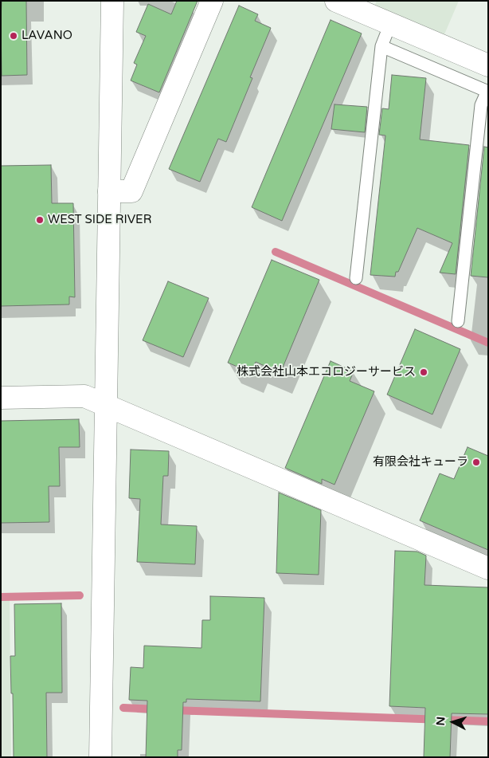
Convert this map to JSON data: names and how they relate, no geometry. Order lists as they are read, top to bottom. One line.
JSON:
{"places":["LAVANO","WEST SIDE RIVER","株式会社山本エコロジーサービス","有限会社キューラ"],"north":"left"}
